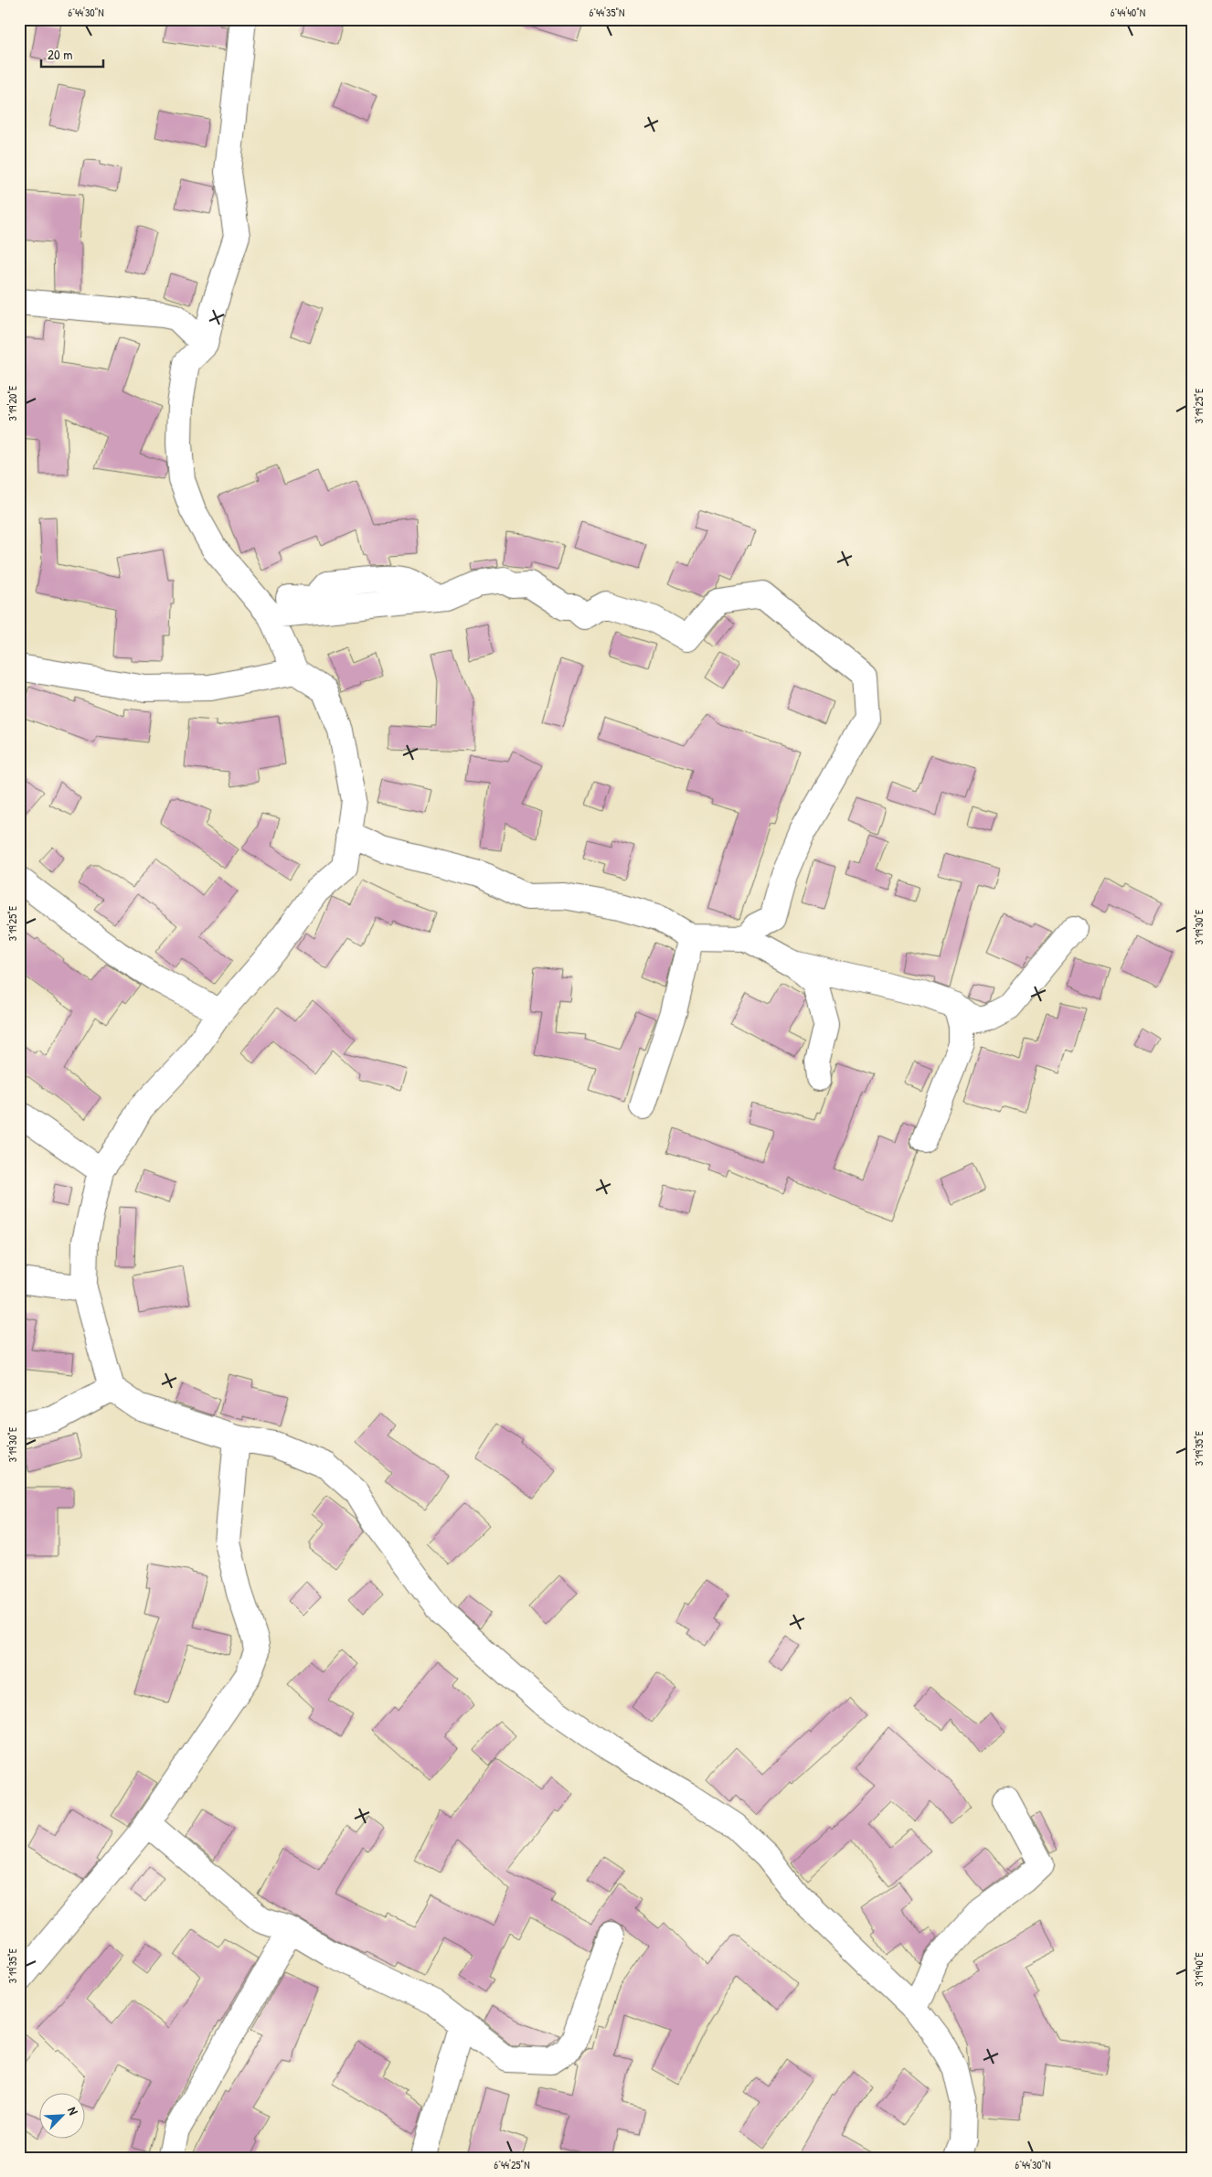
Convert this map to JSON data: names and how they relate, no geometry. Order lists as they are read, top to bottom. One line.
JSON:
{"scale_bar":"20 m","north":"top right","coordinates":["6°44'30\"N","6°44'35\"N","6°44'40\"N","3°19'20\"E","3°19'25\"E","3°19'30\"E","3°19'35\"E","3°19'40\"E","6°44'25\"N"]}
